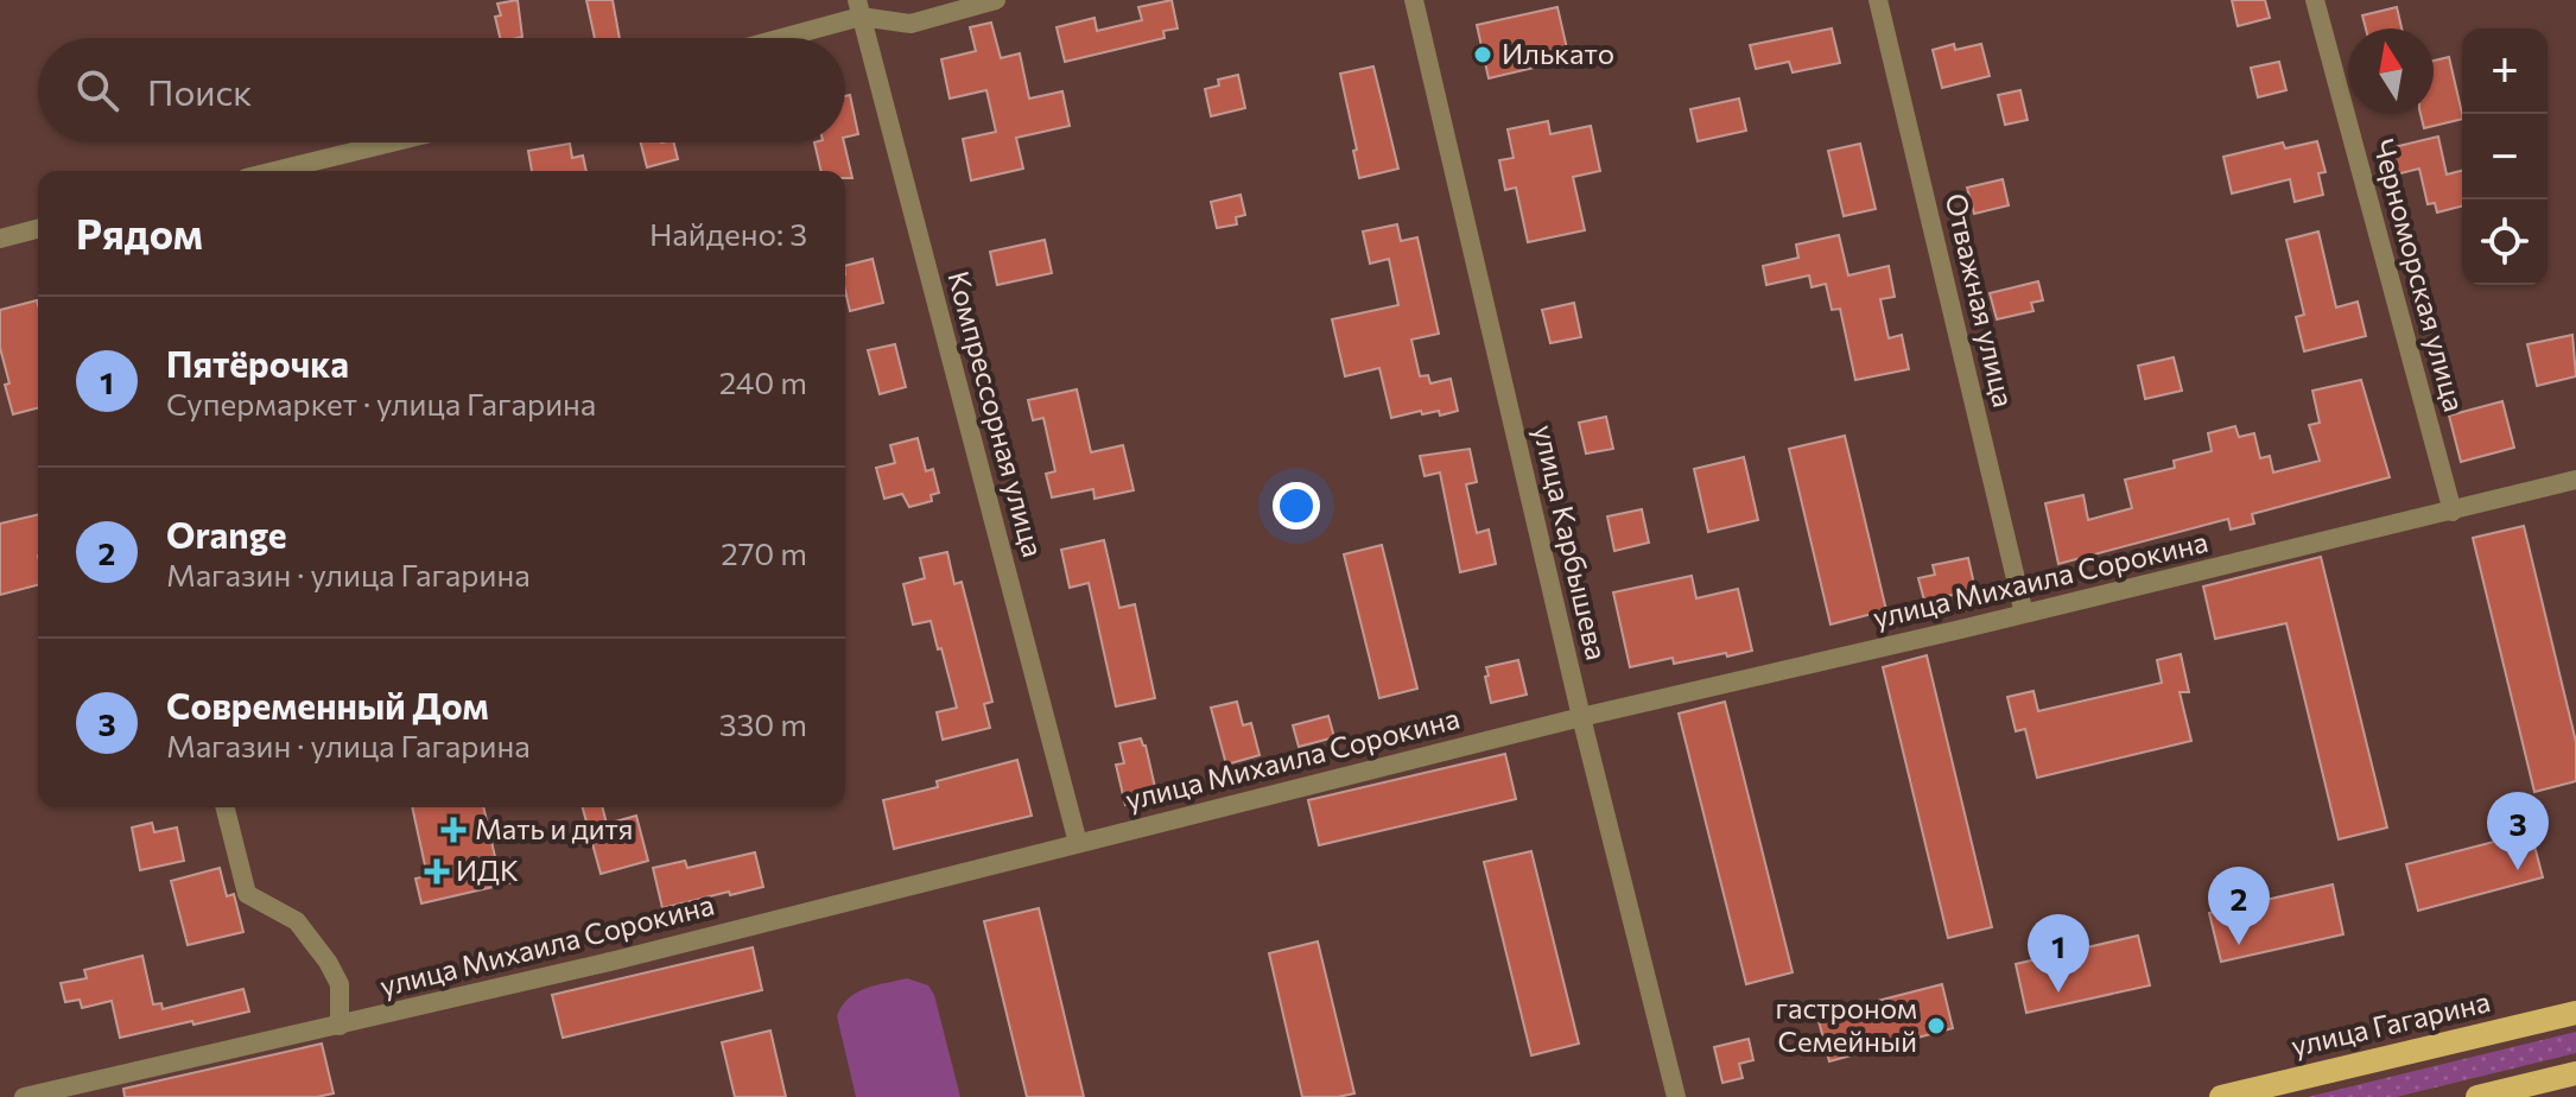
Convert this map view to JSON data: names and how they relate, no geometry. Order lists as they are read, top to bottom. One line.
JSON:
{"streets":{"main road":["улица Гагарина"],"street":["Черноморская улица","Отважная улица","Компрессорная улица","улица Карбышева","улица Михаила Сорокина"]},"crossings":[["Черноморская улица","улица Михаила Сорокина"],["Отважная улица","улица Михаила Сорокина"],["Компрессорная улица","улица Михаила Сорокина"],["улица Карбышева","улица Михаила Сорокина"]],"places":{"other":["Илькато","гастроном Семейный"],"health":["Мать и дитя","ИДК"]},"north":"top","page":{"map_buttons":["+","−"],"search":"Поиск","heading":["Рядом","Найдено: 3"],"list":[{"mark":"1","name":"Пятёрочка","note":"Супермаркет · улица Гагарина","value":"240 m"},{"mark":"2","name":"Orange","note":"Магазин · улица Гагарина","value":"270 m"},{"mark":"3","name":"Современный Дом","note":"Магазин · улица Гагарина","value":"330 m"}],"pins":["3","2","1"]}}
